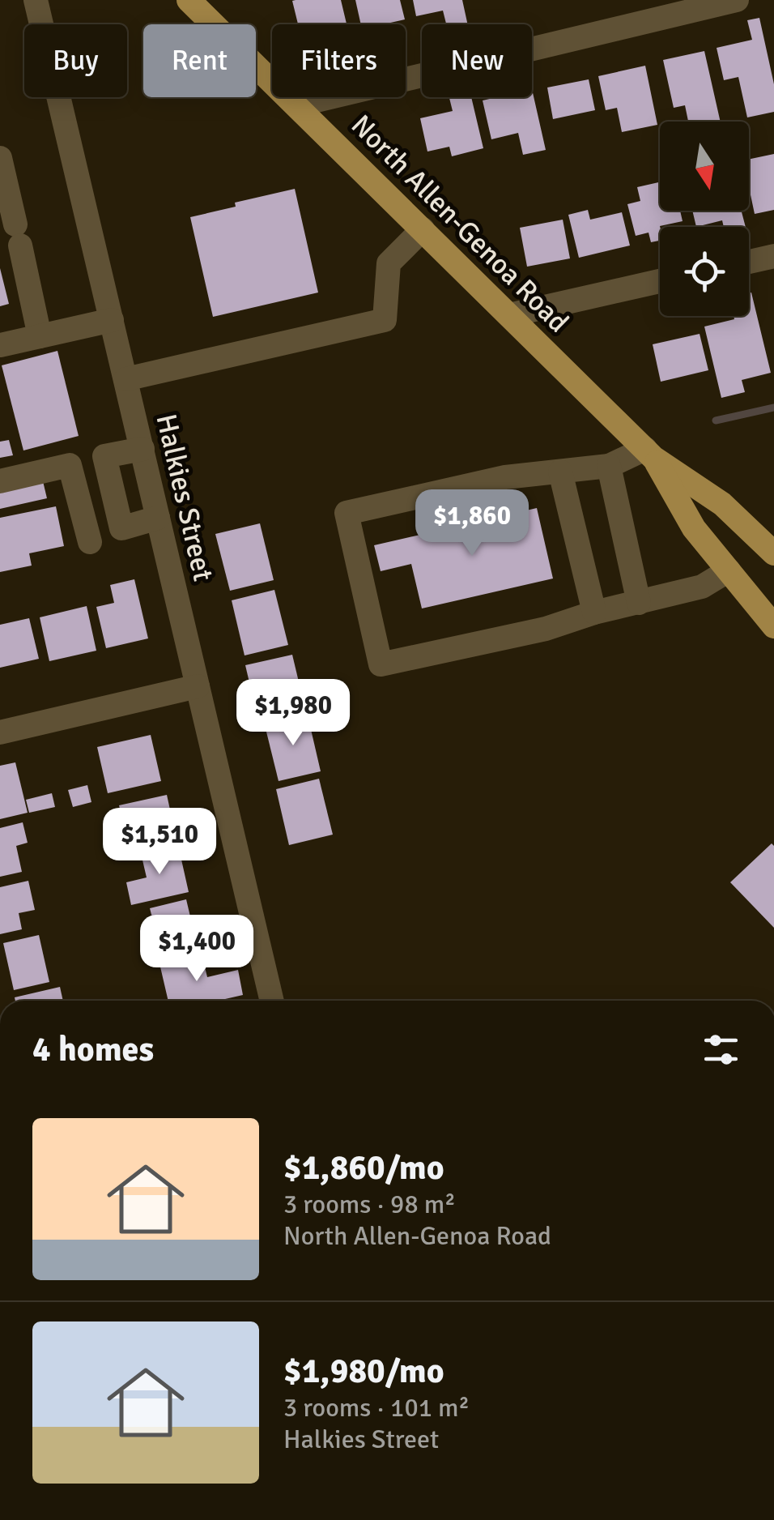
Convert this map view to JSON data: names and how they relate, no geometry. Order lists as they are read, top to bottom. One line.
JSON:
{"streets":{"main road":["North Allen-Genoa Road"],"street":["Halkies Street"]},"north":"bottom","page":{"chip":["Buy","Rent","Filters","New"],"price":["$1,860","$1,980","$1,510","$1,400"],"heading":"4 homes","list":[{"name":"$1,860/mo","note":"3 rooms · 98 m² · North Allen-Genoa Road"},{"name":"$1,980/mo","note":"3 rooms · 101 m² · Halkies Street"}]}}
